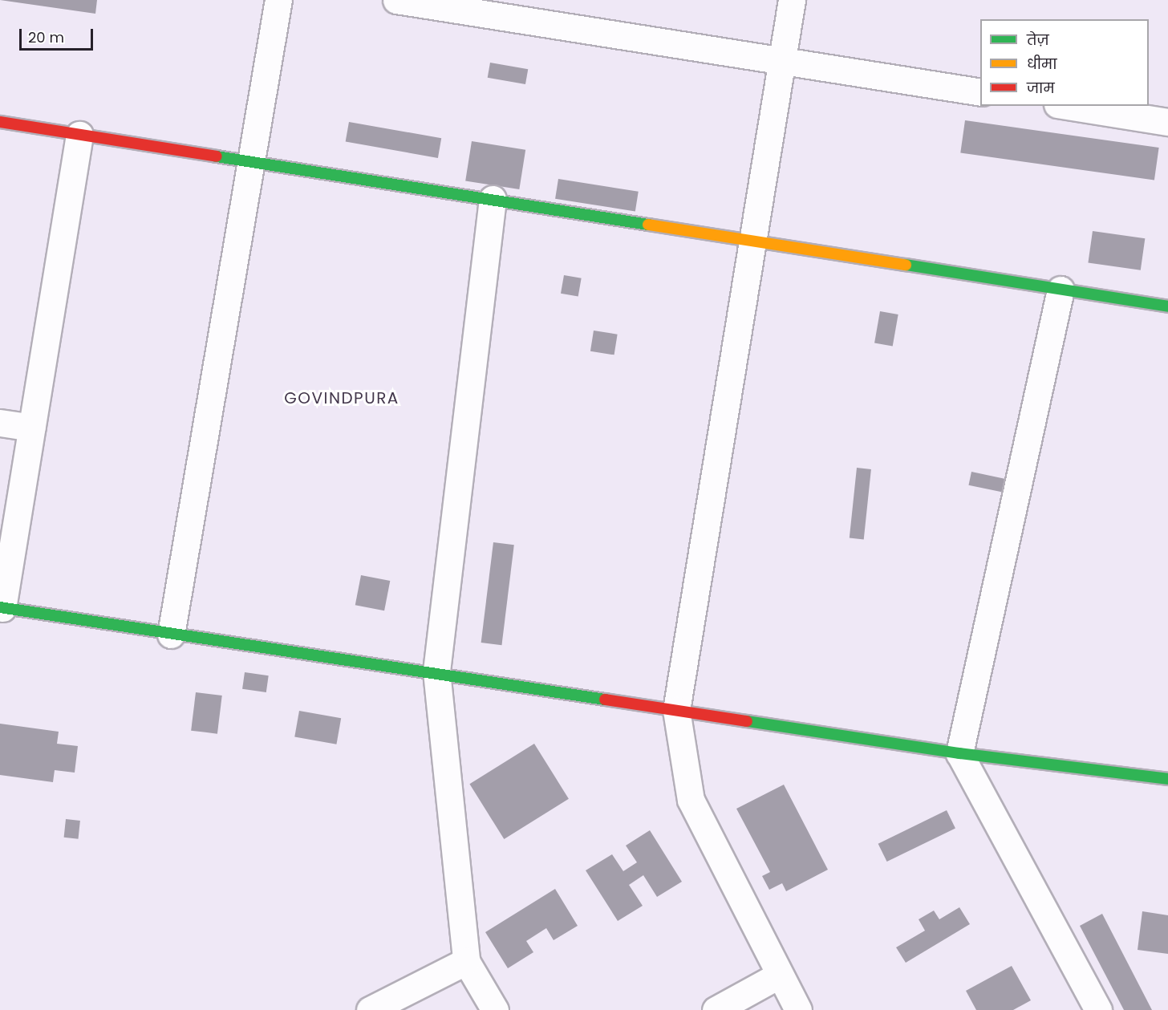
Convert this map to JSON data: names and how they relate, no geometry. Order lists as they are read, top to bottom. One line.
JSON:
{"districts":["GOVINDPURA"],"legend":["तेज़","धीमा","जाम"],"scale_bar":"20 m"}
